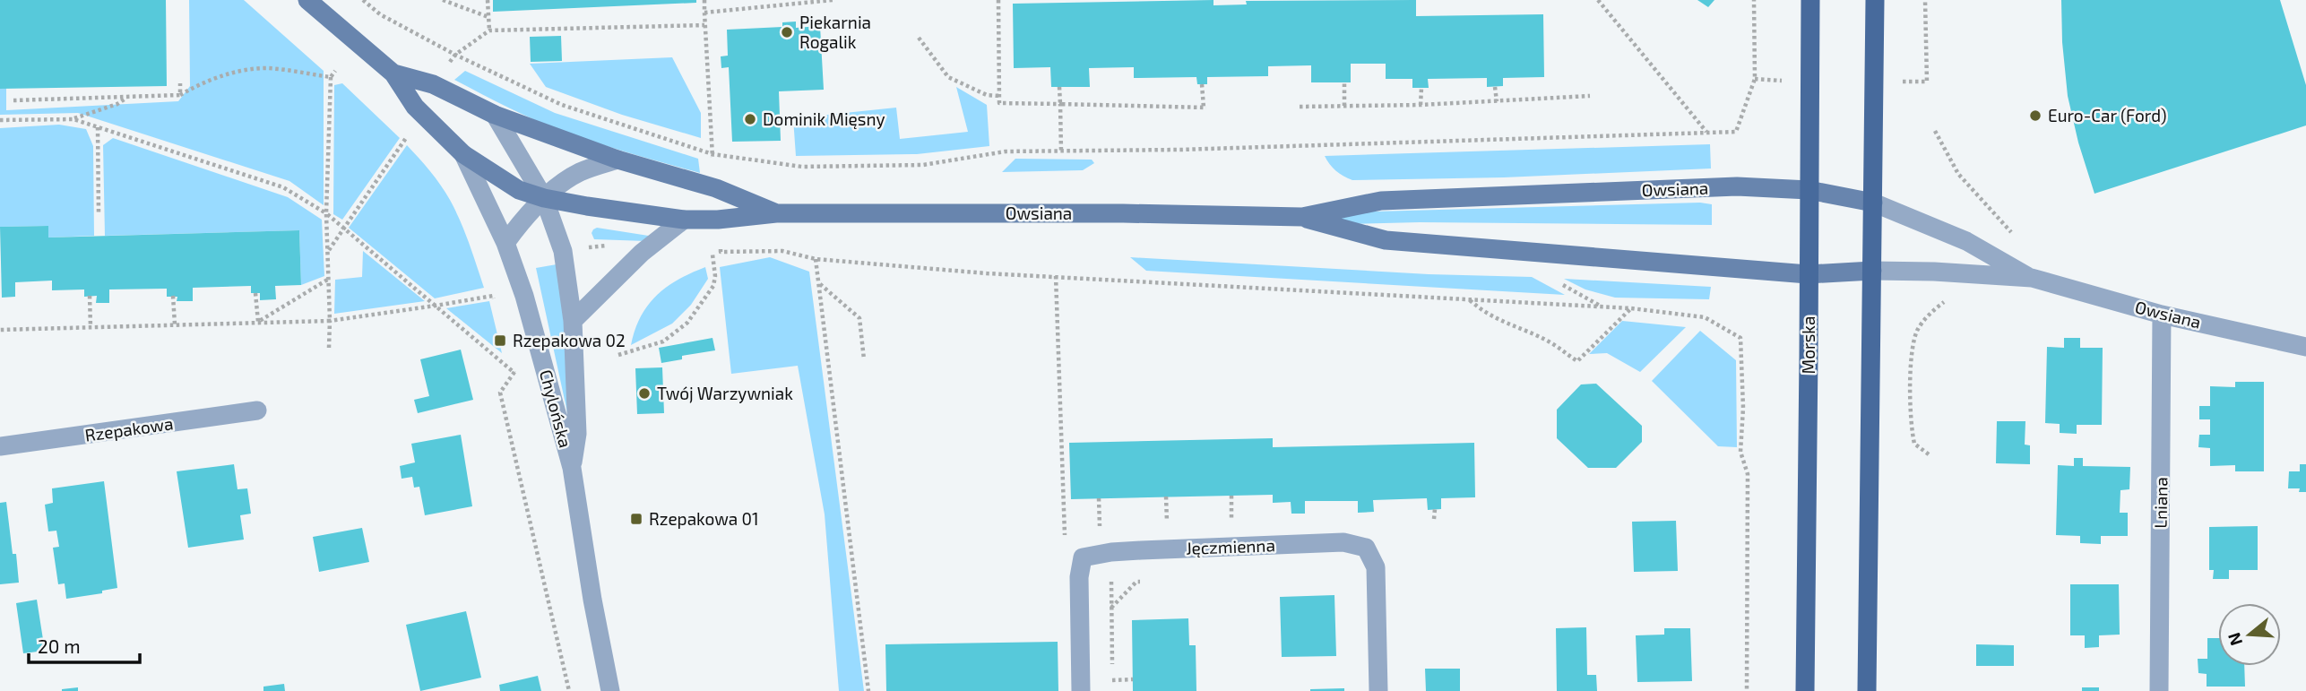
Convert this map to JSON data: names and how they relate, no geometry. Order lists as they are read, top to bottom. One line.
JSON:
{"streets":{"main road":["Morska"],"street":["Owsiana","Chylońska","Rzepakowa","Lniana","Jęczmienna"]},"crossings":[["Owsiana","Morska"],["Owsiana","Chylońska"],["Owsiana","Lniana"]],"places":{"other":["Piekarnia Rogalik","Euro-Car (Ford)","Dominik Mięsny","Twój Warzywniak"],"transit":["Rzepakowa 02","Rzepakowa 01"]},"scale_bar":"20 m","north":"left"}
